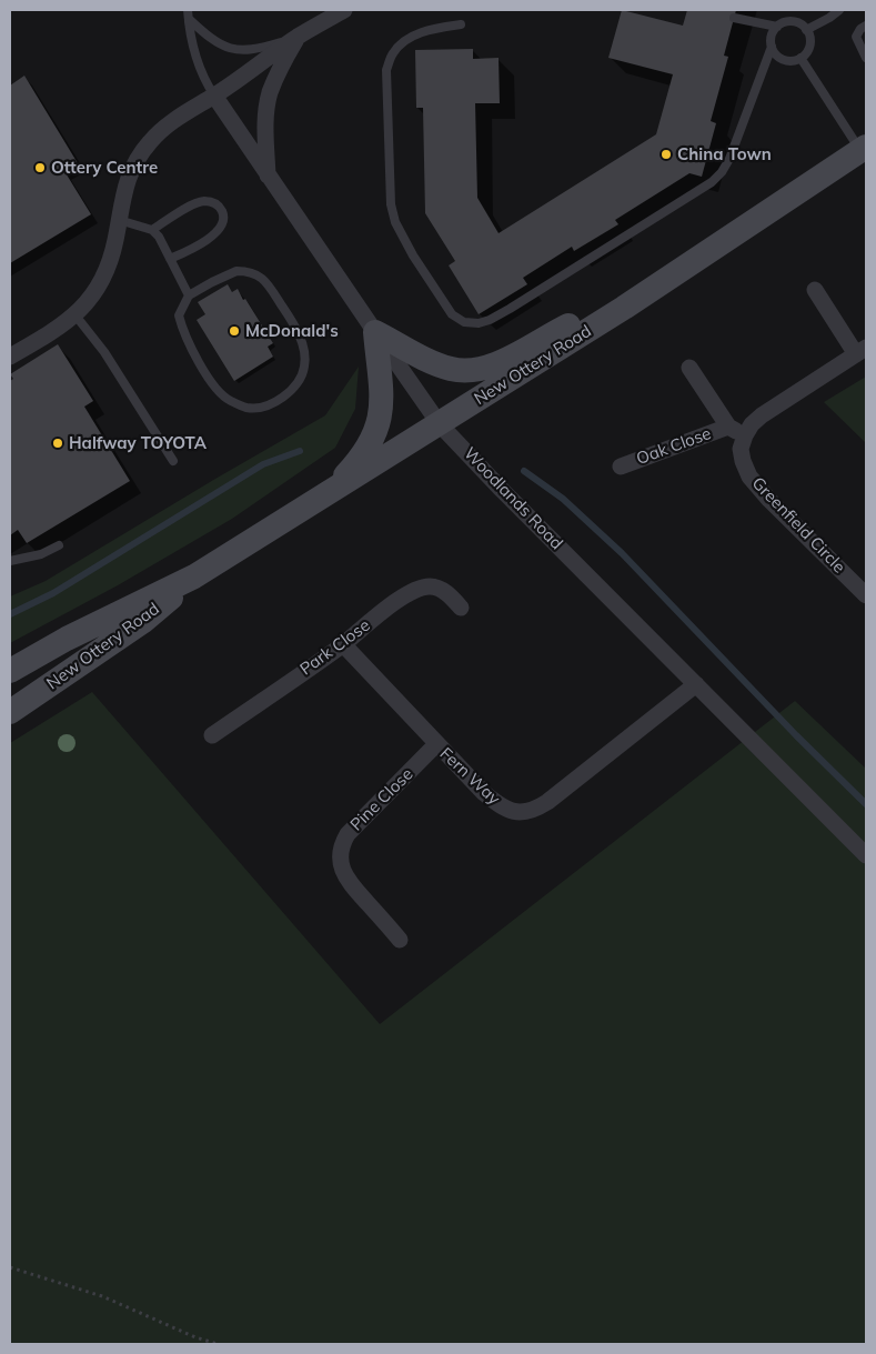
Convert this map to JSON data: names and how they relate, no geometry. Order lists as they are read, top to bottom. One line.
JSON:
{"streets":{"main road":["New Ottery Road"],"street":["Oak Close","Woodlands Road","Greenfield Circle","Park Close","Fern Way","Pine Close"]},"crossings":[["New Ottery Road","Woodlands Road"],["Woodlands Road","Fern Way"],["Park Close","Fern Way"],["Fern Way","Pine Close"]],"places":["China Town","Ottery Centre","McDonald's","Halfway TOYOTA"]}
